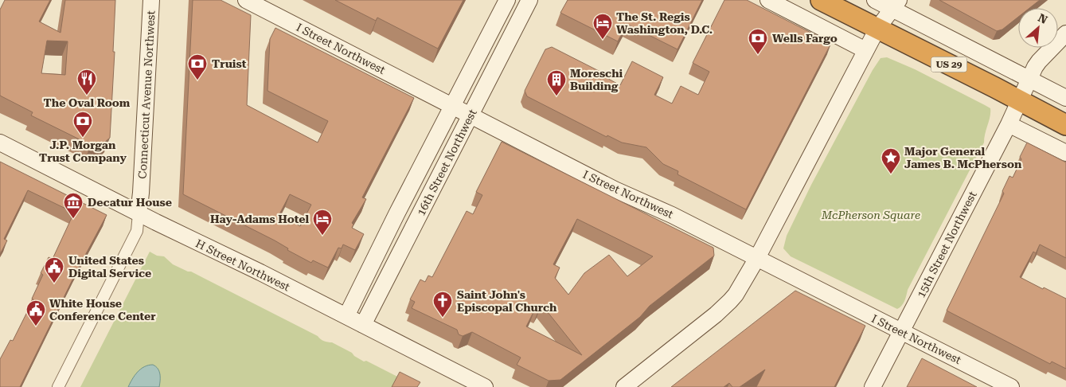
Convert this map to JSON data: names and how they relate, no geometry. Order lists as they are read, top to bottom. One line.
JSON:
{"streets":{"highway":["US 29"],"street":["I Street Northwest","Connecticut Avenue Northwest","16th Street Northwest","15th Street Northwest","H Street Northwest"]},"crossings":[["I Street Northwest","16th Street Northwest"],["I Street Northwest","15th Street Northwest"],["US 29","15th Street Northwest"],["Connecticut Avenue Northwest","H Street Northwest"],["16th Street Northwest","H Street Northwest"]],"parks":["McPherson Square"],"places":{"hotel":["The St. Regis Washington, D.C.","Hay-Adams Hotel"],"bank":["Wells Fargo","Truist","J.P. Morgan Trust Company"],"restaurant":["The Oval Room"],"building":["Moreschi Building"],"place":["Major General James B. McPherson"],"museum":["Decatur House"],"public building":["United States Digital Service","White House Conference Center"],"church":["Saint John's Episcopal Church"]},"north":"top right"}
